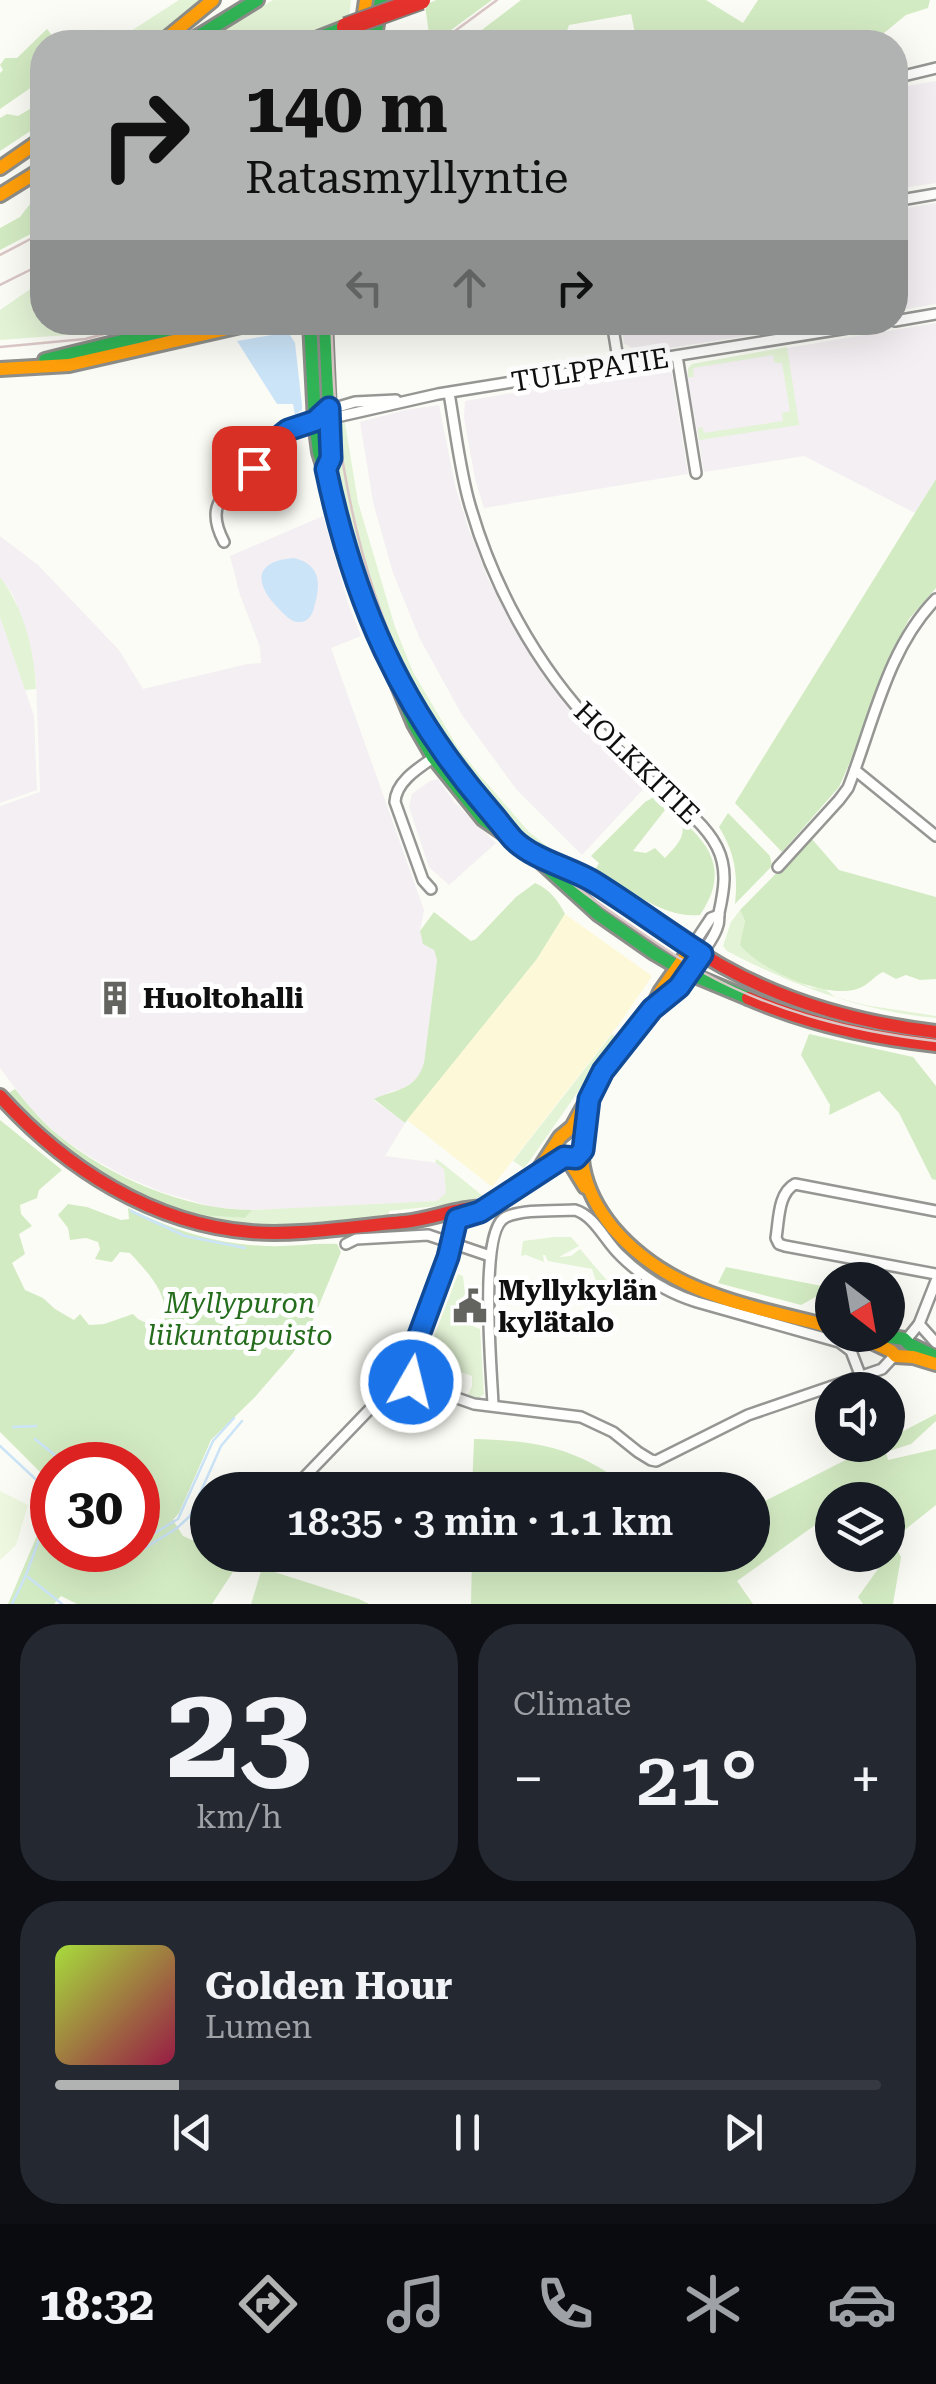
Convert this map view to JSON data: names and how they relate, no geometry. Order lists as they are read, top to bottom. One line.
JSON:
{"streets":{"street":["TULPPATIE","HOLKKITIE"]},"crossings":[["TULPPATIE","HOLKKITIE"]],"parks":["Myllypuron liikuntapuisto"],"places":{"building":["Huoltohalli"],"public building":["Myllykylän kylätalo"]},"north":"bottom right","page":{"turn":["140 m","Ratasmyllyntie"],"limit":"30","trip":"18:35 · 3 min · 1.1 km","tile":[["23","km/h"],"Climate"],"heat":["−","21°","+"],"song":["Golden Hour","Lumen"],"tabs":"18:32"}}
